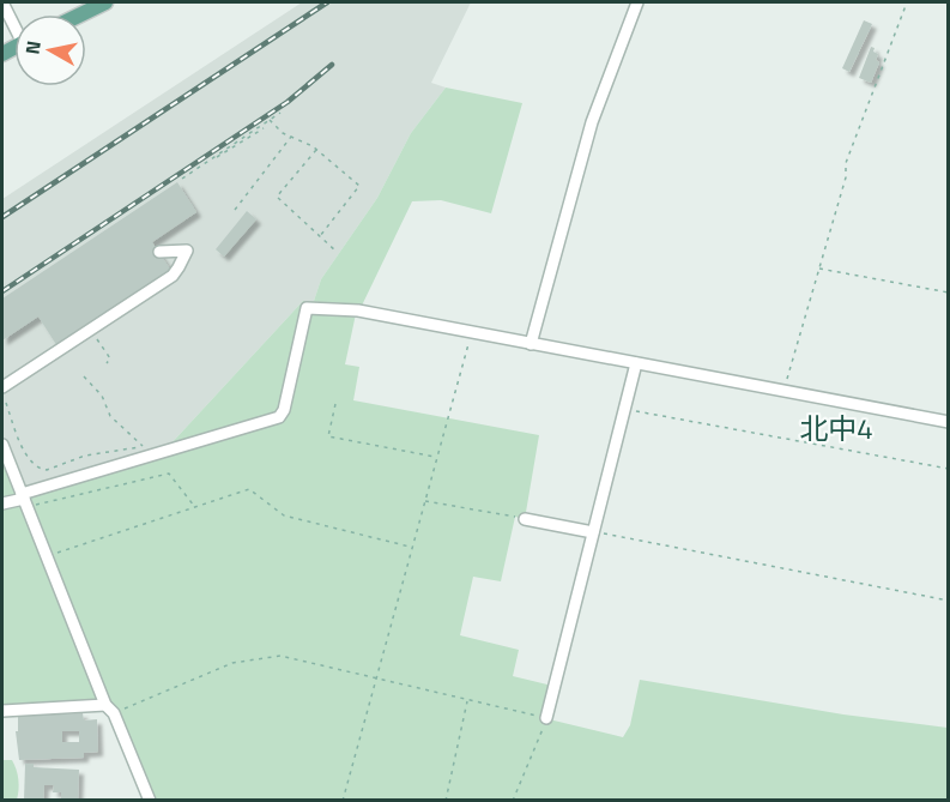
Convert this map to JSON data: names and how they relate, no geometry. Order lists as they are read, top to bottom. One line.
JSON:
{"districts":["北中4"],"north":"left"}
